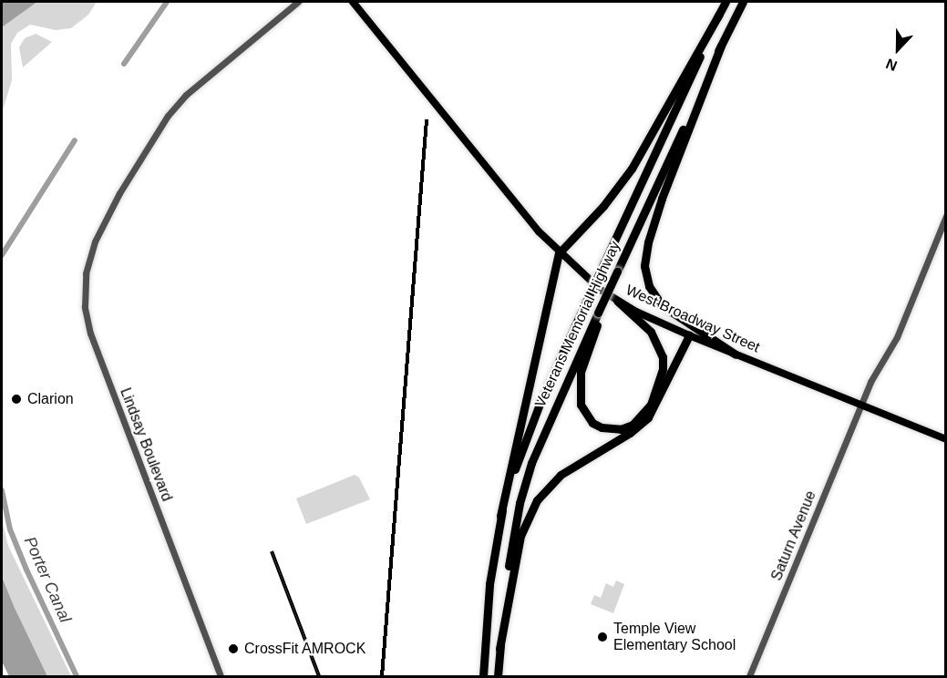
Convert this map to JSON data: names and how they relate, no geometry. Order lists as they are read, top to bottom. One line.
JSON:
{"streets":{"highway":["Veterans Memorial Highway"],"main road":["West Broadway Street"],"street":["Lindsay Boulevard","Saturn Avenue"]},"crossings":[["West Broadway Street","Saturn Avenue"]],"water":["Porter Canal"],"places":["Clarion","Temple View Elementary School","CrossFit AMROCK"],"north":"bottom"}
